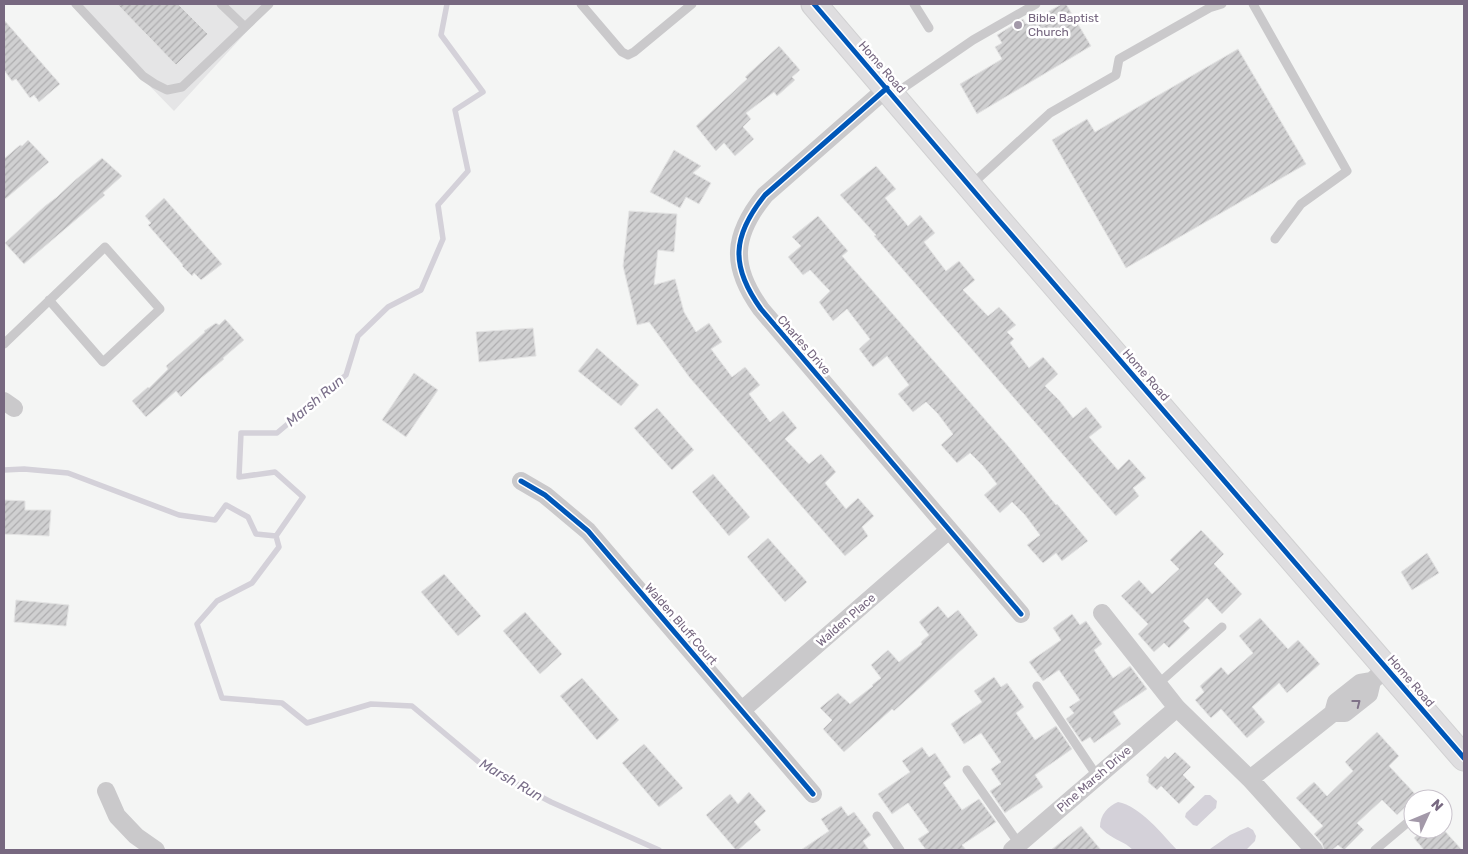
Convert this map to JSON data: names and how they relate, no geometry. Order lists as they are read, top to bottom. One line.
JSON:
{"streets":{"street":["Home Road","Charles Drive","Walden Place","Walden Bluff Court","Pine Marsh Drive"]},"crossings":[["Home Road","Charles Drive"],["Charles Drive","Walden Place"],["Walden Place","Walden Bluff Court"]],"water":["Marsh Run"],"places":["Bible Baptist Church"],"north":"top right"}
